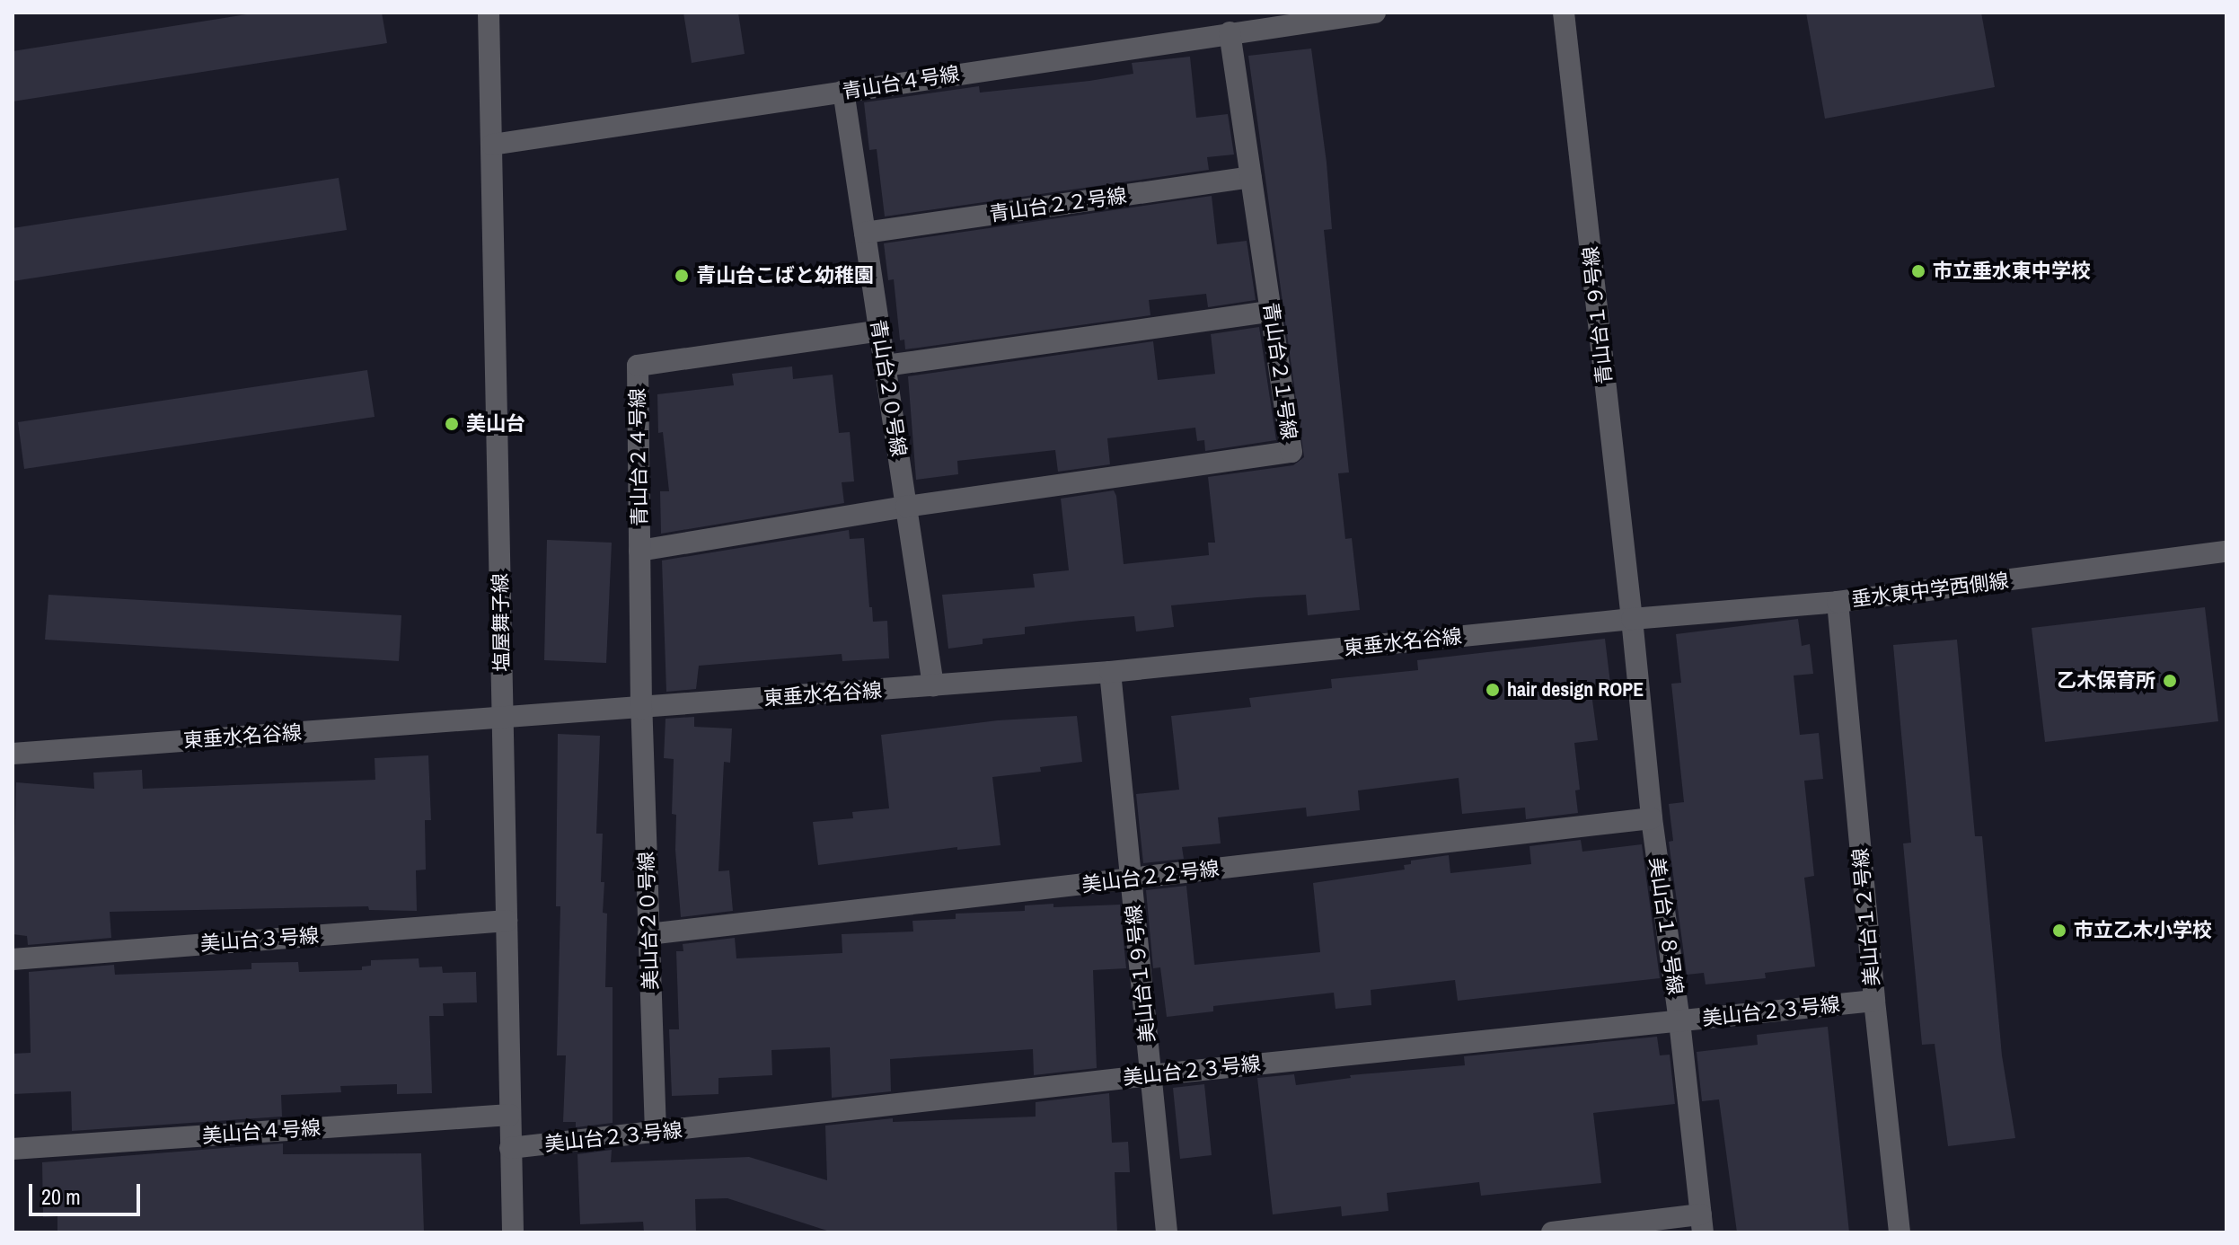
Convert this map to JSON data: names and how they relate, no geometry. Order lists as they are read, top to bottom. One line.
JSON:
{"streets":{"street":["青山台４号線","青山台２２号線","青山台１９号線","青山台２１号線","青山台２０号線","青山台２４号線","垂水東中学西側線","塩屋舞子線","東垂水名谷線","美山台２２号線","美山台１２号線","美山台２０号線","美山台１８号線","美山台３号線","美山台１９号線","美山台２３号線","美山台４号線"]},"crossings":[["青山台４号線","青山台２１号線"],["青山台４号線","青山台２０号線"],["青山台４号線","塩屋舞子線"],["青山台２２号線","青山台２１号線"],["青山台２２号線","青山台２０号線"],["青山台１９号線","垂水東中学西側線"],["青山台１９号線","東垂水名谷線"],["青山台１９号線","美山台１８号線"],["青山台２１号線","青山台２０号線"],["青山台２０号線","青山台２４号線"],["青山台２０号線","東垂水名谷線"],["青山台２４号線","東垂水名谷線"],["青山台２４号線","美山台２０号線"],["垂水東中学西側線","東垂水名谷線"],["垂水東中学西側線","美山台１２号線"],["垂水東中学西側線","美山台１８号線"],["塩屋舞子線","東垂水名谷線"],["塩屋舞子線","美山台３号線"],["塩屋舞子線","美山台２３号線"],["塩屋舞子線","美山台４号線"],["東垂水名谷線","美山台２０号線"],["東垂水名谷線","美山台１８号線"],["東垂水名谷線","美山台１９号線"],["美山台２２号線","美山台２０号線"],["美山台２２号線","美山台１８号線"],["美山台２２号線","美山台１９号線"],["美山台１２号線","美山台２３号線"],["美山台２０号線","美山台２３号線"],["美山台１８号線","美山台２３号線"],["美山台１９号線","美山台２３号線"]],"places":["市立垂水東中学校","青山台こばと幼稚園","美山台","乙木保育所","hair design ROPE","市立乙木小学校"],"scale_bar":"20 m"}
